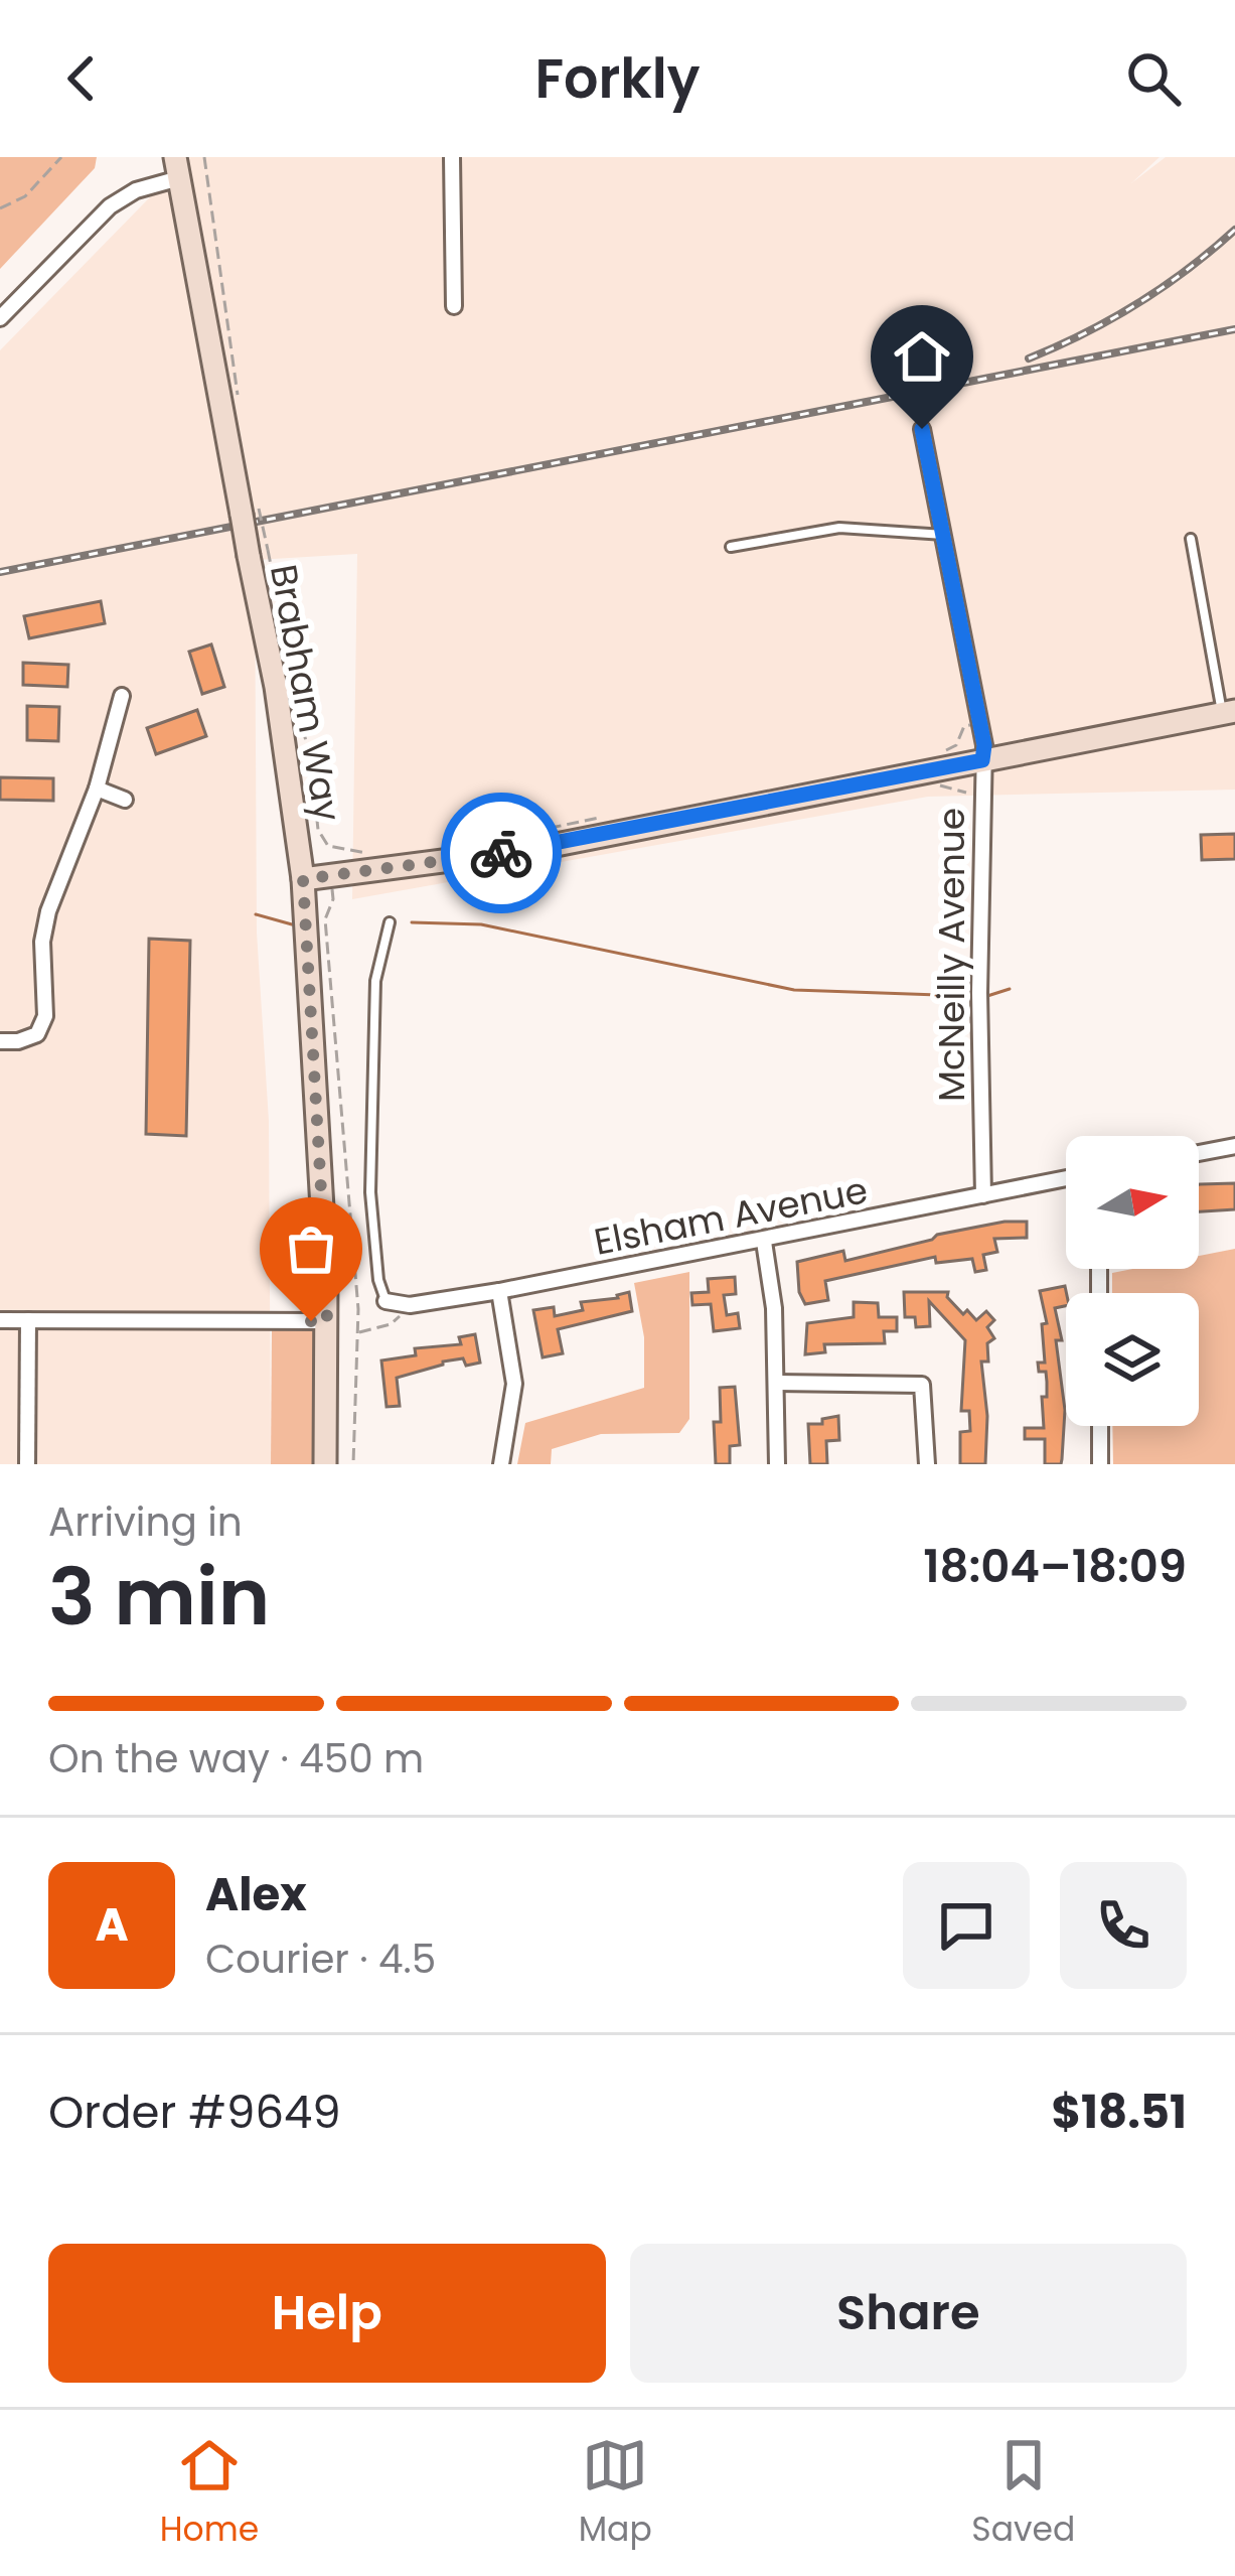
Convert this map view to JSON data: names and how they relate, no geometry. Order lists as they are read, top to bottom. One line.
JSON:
{"streets":{"main road":["Brabham Way"],"street":["McNeilly Avenue","Elsham Avenue"]},"crossings":[["McNeilly Avenue","Elsham Avenue"]],"north":"right","page":{"header":"Forkly","heading":["3 min","Arriving in","18:04–18:09"],"panel":["Alex","Courier · 4.5","Order #9649","$18.51"],"bar":"On the way · 450 m","round":"A","buttons":["Help","Share"],"tabs":["Home","Map","Saved"]}}
